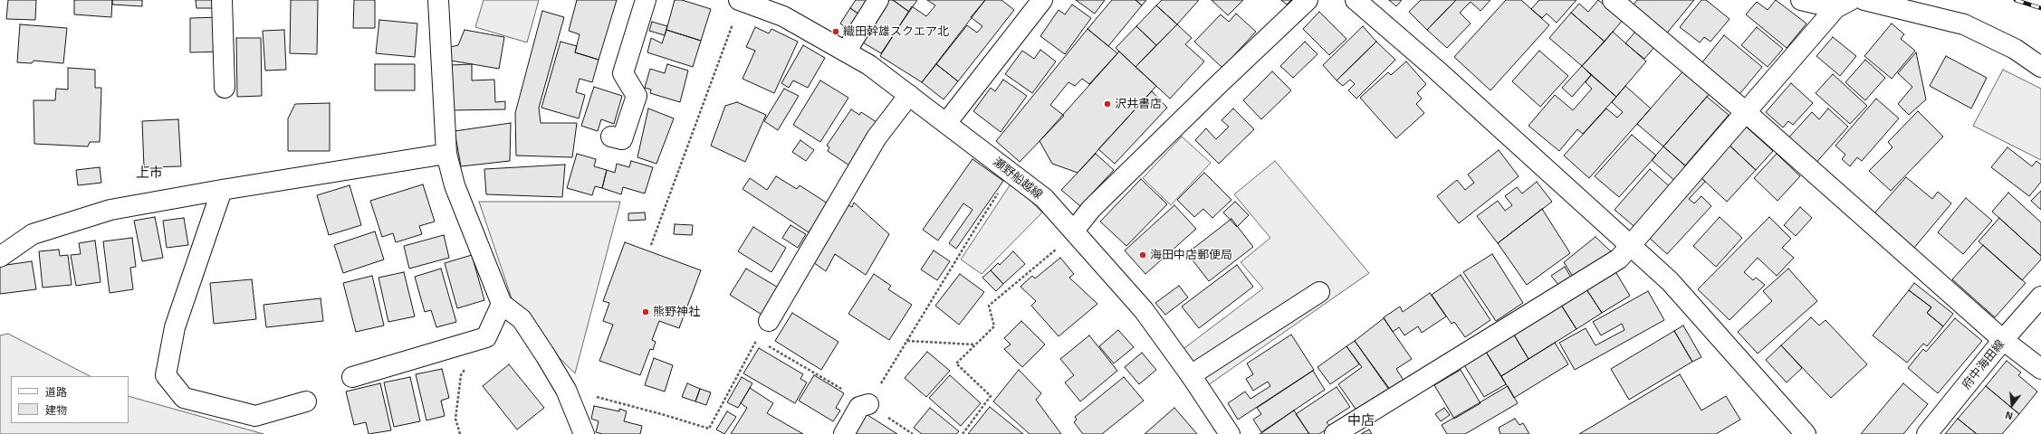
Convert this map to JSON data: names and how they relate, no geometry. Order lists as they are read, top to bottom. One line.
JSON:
{"streets":{"street":["瀬野船越線","府中海田線"]},"districts":["上市","中店"],"places":["織田幹雄スクエア北","沢井書店","海田中店郵便局","熊野神社"],"legend":["道路","建物"],"north":"bottom"}
